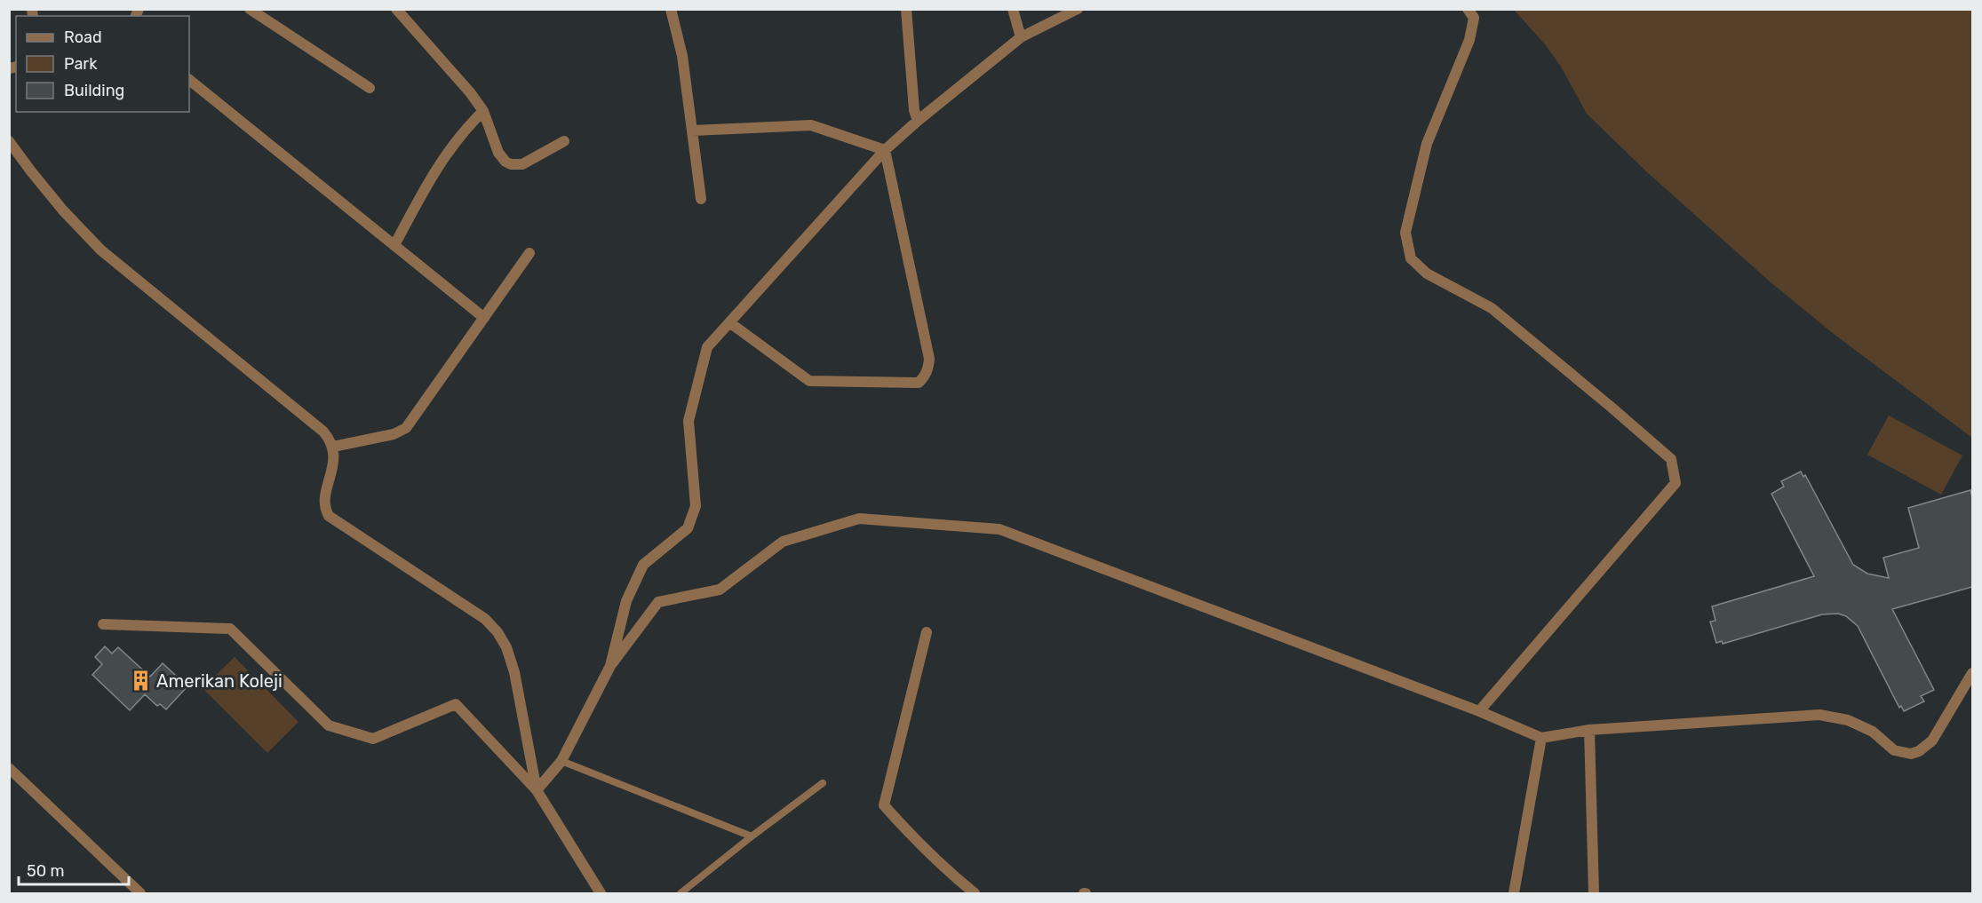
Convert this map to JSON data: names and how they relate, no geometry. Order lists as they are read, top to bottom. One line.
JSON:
{"places":{"building":["Amerikan Koleji"]},"legend":["Road","Park","Building"],"scale_bar":"50 m"}
